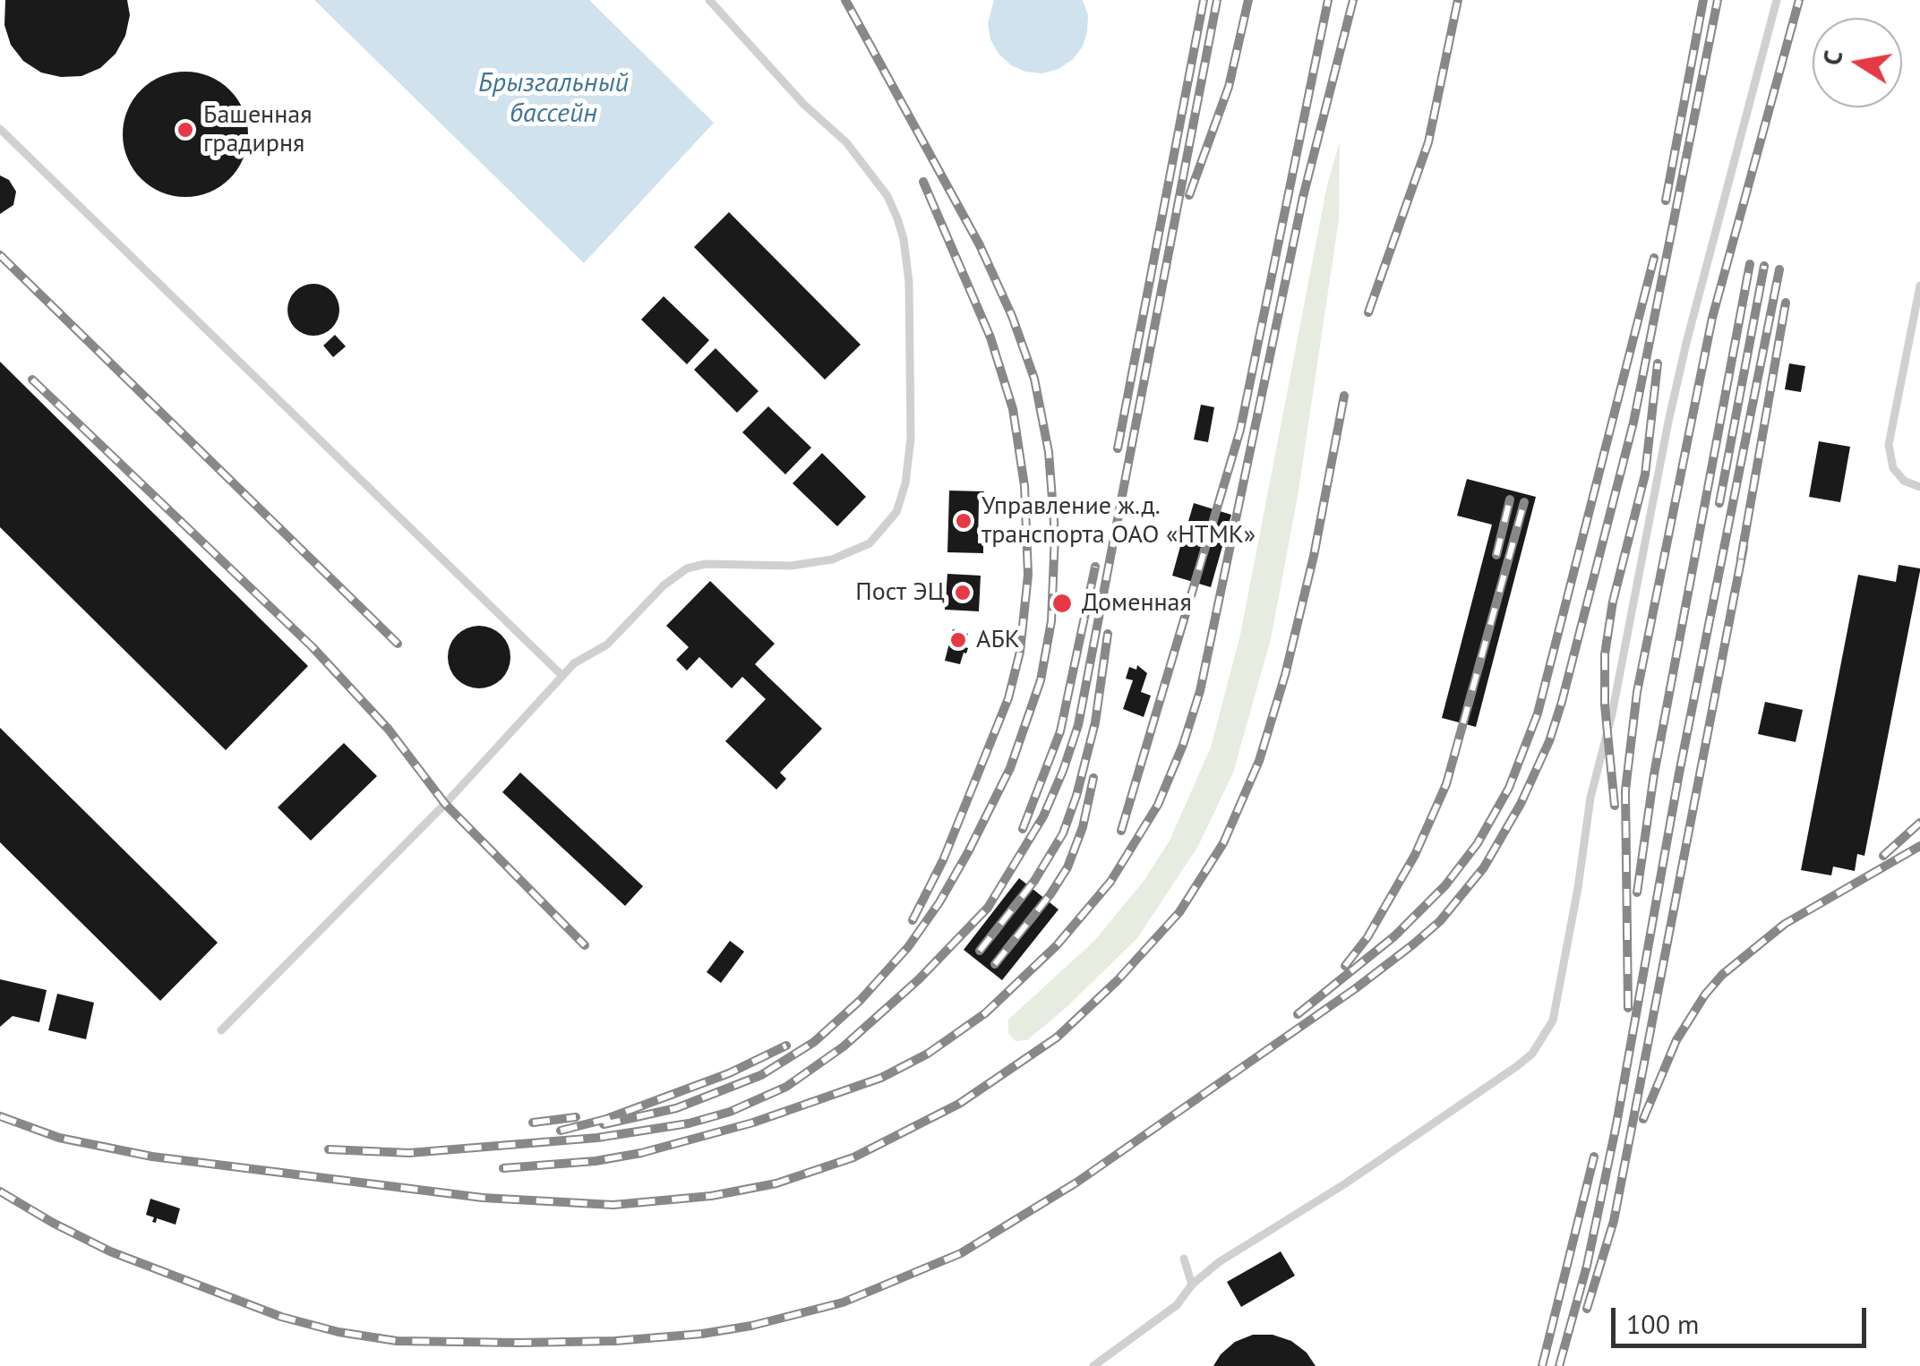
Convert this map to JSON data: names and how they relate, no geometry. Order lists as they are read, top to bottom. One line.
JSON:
{"water":["Брызгальный бассейн"],"places":["Башенная градирня","Управление ж.д. транспорта ОАО «НТМК»","Пост ЭЦ","Доменная","АБК"],"scale_bar":"100 m","north":"left"}
